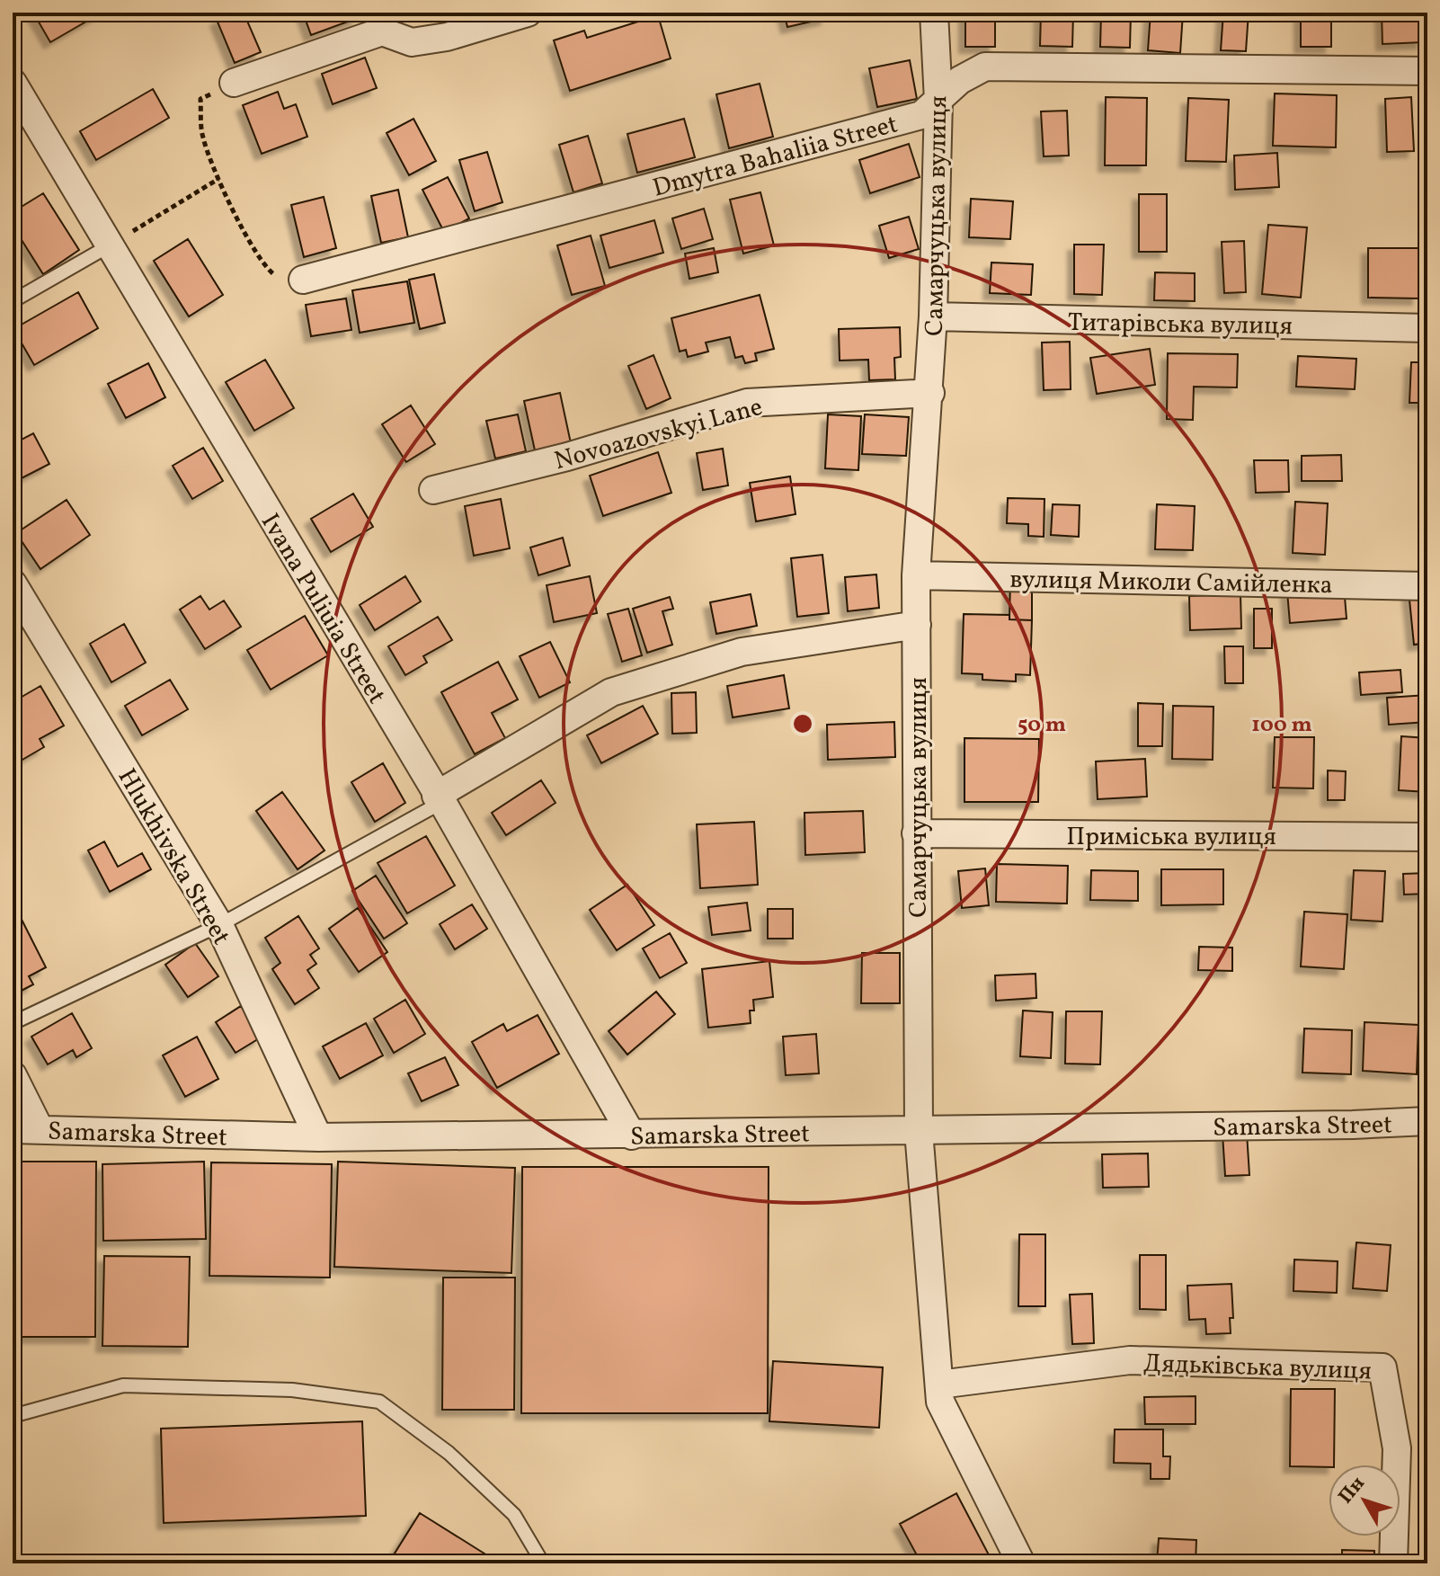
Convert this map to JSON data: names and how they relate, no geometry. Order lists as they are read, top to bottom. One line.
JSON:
{"streets":{"street":["Dmytra Bahaliia Street","Самарчуцька вулиця","Титарівська вулиця","Novoazovskyi Lane","вулиця Миколи Самійленка","Ivana Puliuia Street","Приміська вулиця","Hlukhivska Street","Samarska Street","Дядьківська вулиця"]},"crossings":[["Dmytra Bahaliia Street","Самарчуцька вулиця"],["Самарчуцька вулиця","Титарівська вулиця"],["Самарчуцька вулиця","Novoazovskyi Lane"],["Самарчуцька вулиця","вулиця Миколи Самійленка"],["Самарчуцька вулиця","Приміська вулиця"],["Самарчуцька вулиця","Samarska Street"],["Самарчуцька вулиця","Дядьківська вулиця"],["Ivana Puliuia Street","Samarska Street"],["Hlukhivska Street","Samarska Street"]],"north":"top left","rings":["50 m","100 m"]}
